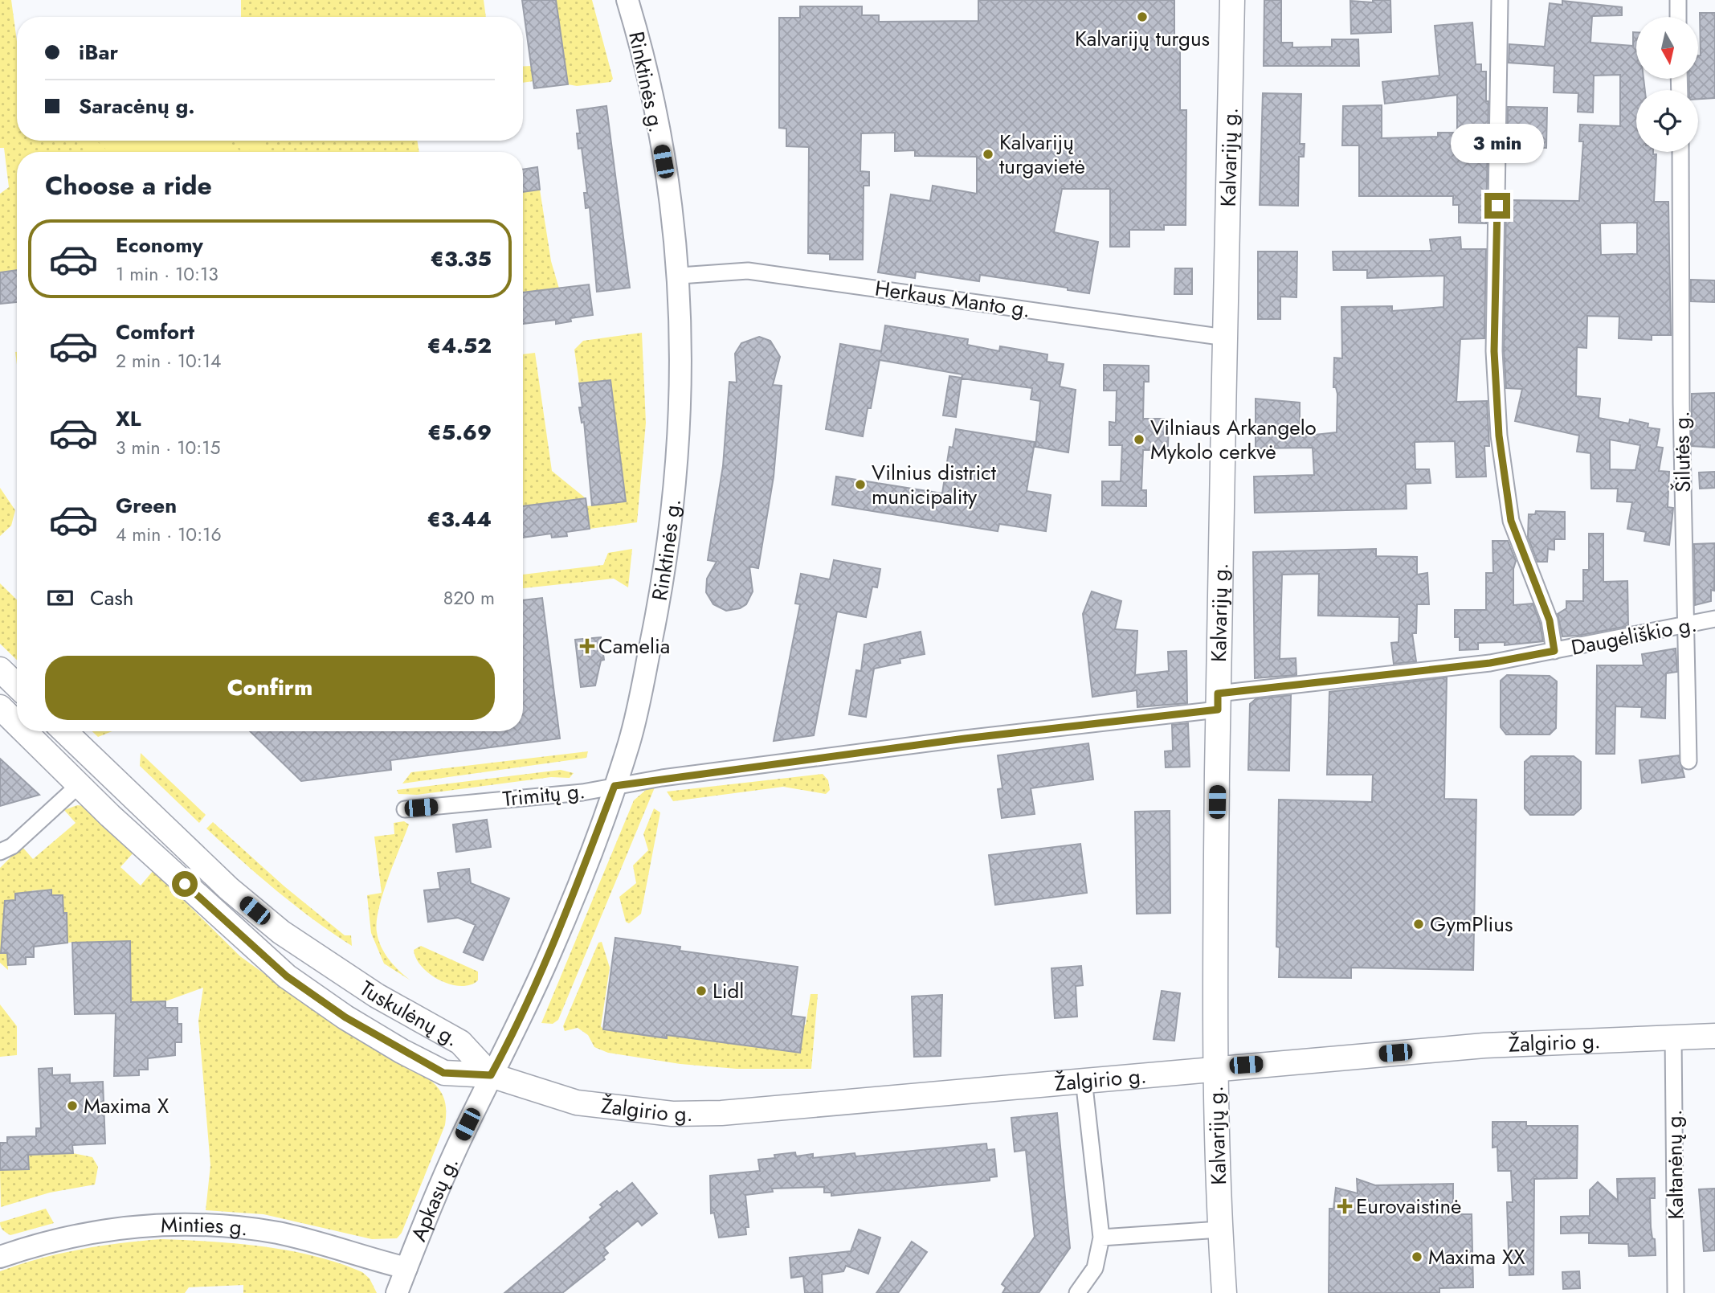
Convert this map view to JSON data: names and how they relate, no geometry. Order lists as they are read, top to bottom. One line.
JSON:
{"streets":{"main road":["Rinktinės g.","Kalvarijų g.","Tuskulėnų g.","Žalgirio g.","Apkasų g.","Minties g."],"street":["Herkaus Manto g.","Šilutės g.","Daugėliškio g.","Trimitų g.","Kaltanėnų g."]},"crossings":[["Rinktinės g.","Herkaus Manto g."],["Rinktinės g.","Trimitų g."],["Rinktinės g.","Tuskulėnų g."],["Rinktinės g.","Žalgirio g."],["Rinktinės g.","Apkasų g."],["Kalvarijų g.","Herkaus Manto g."],["Kalvarijų g.","Daugėliškio g."],["Kalvarijų g.","Trimitų g."],["Kalvarijų g.","Žalgirio g."],["Šilutės g.","Daugėliškio g."],["Daugėliškio g.","Trimitų g."],["Tuskulėnų g.","Žalgirio g."],["Tuskulėnų g.","Apkasų g."],["Žalgirio g.","Kaltanėnų g."],["Žalgirio g.","Apkasų g."],["Apkasų g.","Minties g."]],"places":{"other":["Kalvarijų turgus","Kalvarijų turgavietė","Vilniaus Arkangelo Mykolo cerkvė","Vilnius district municipality","GymPlius","Lidl","Maxima X","Maxima XX"],"health":["Camelia","Eurovaistinė"]},"north":"bottom","page":{"banner":["iBar","Saracėnų g."],"bubble":"3 min","heading":"Choose a ride","list":[{"name":"Economy","note":"1 min · 10:13","value":"€3.35"},{"name":"Comfort","note":"2 min · 10:14","value":"€4.52"},{"name":"XL","note":"3 min · 10:15","value":"€5.69"},{"name":"Green","note":"4 min · 10:16","value":"€3.44"}],"pay":["Cash","820 m"],"buttons":"Confirm"}}
